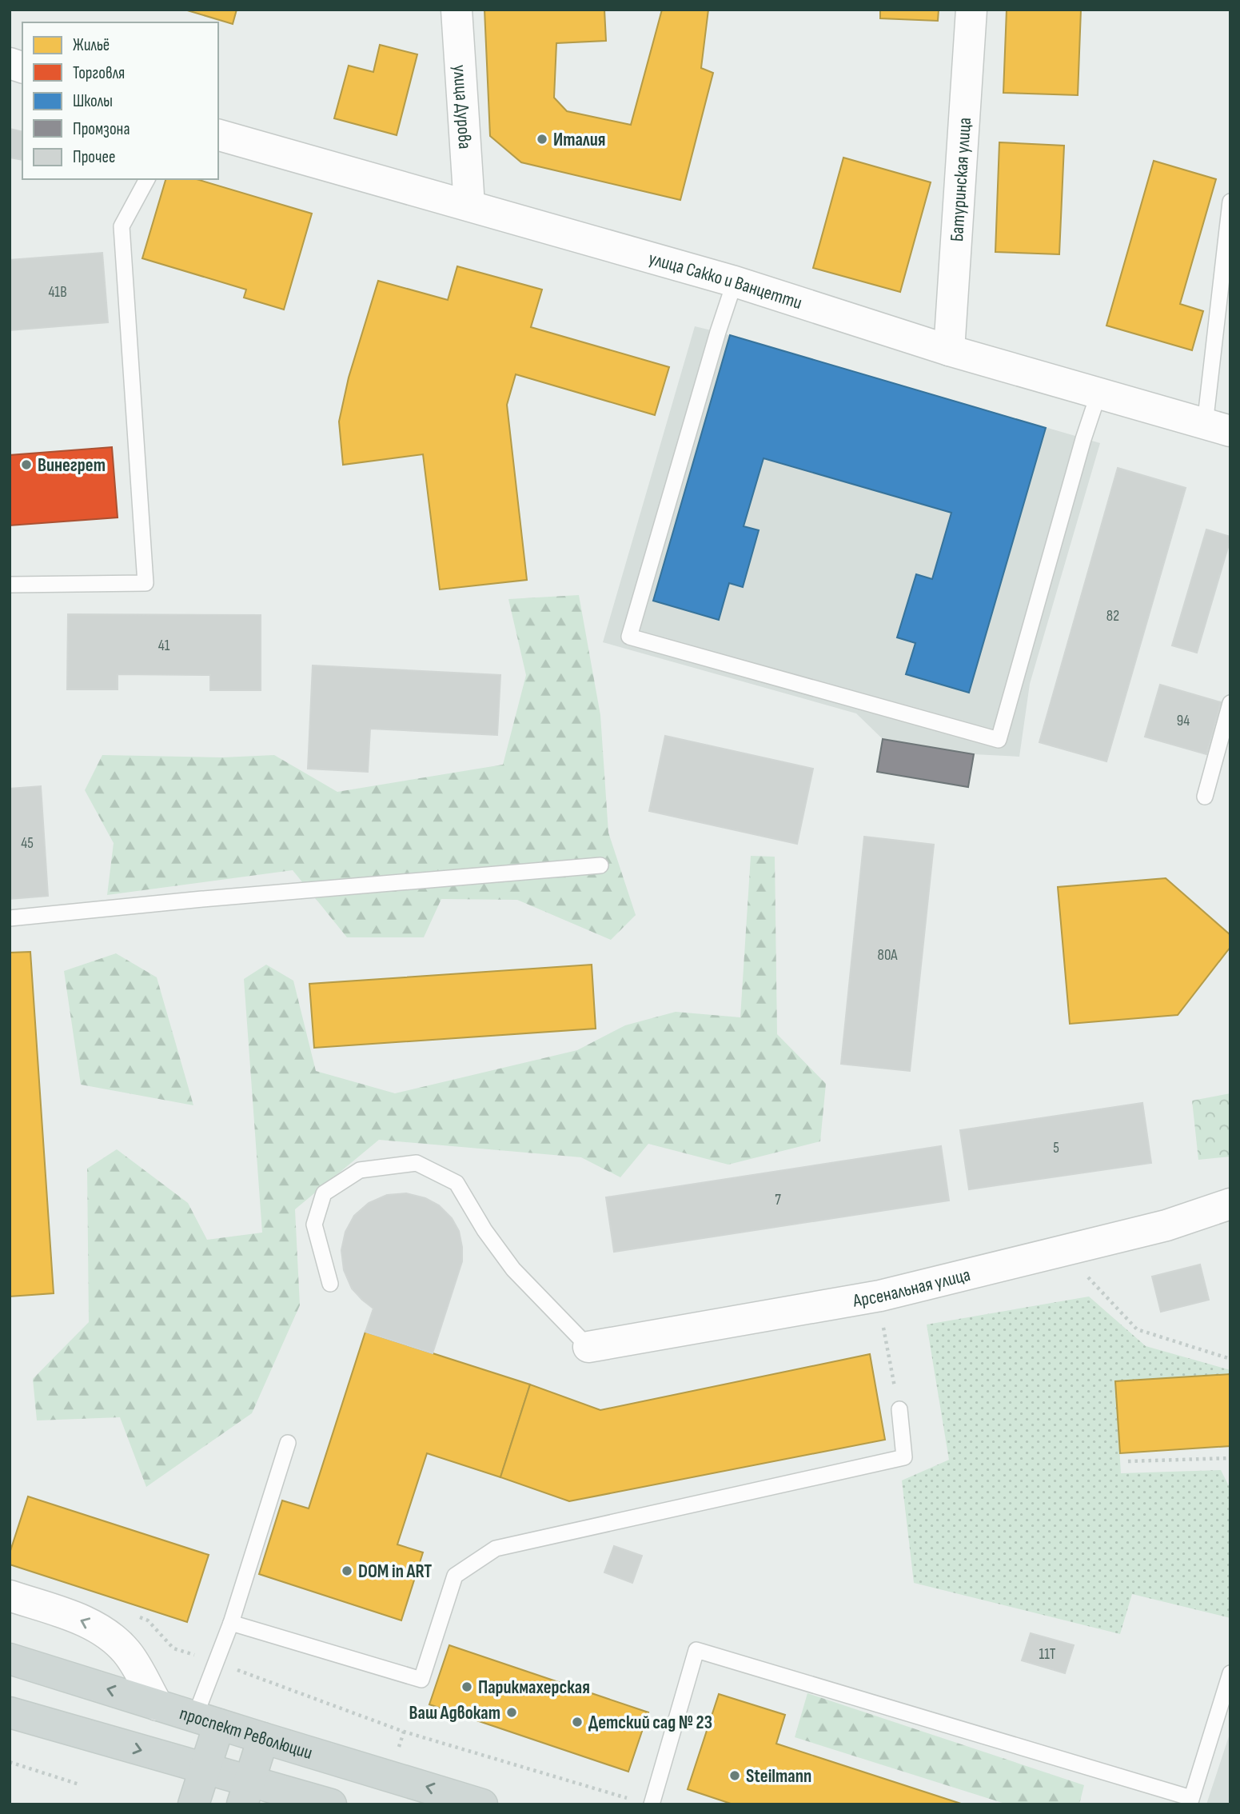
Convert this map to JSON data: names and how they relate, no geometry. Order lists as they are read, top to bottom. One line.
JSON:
{"streets":{"main road":["проспект Революции"],"street":["улица Дурова","Батуринская улица","улица Сакко и Ванцетти","Арсенальная улица"]},"crossings":[["улица Дурова","улица Сакко и Ванцетти"],["Батуринская улица","улица Сакко и Ванцетти"]],"places":["Италия","Винегрет","DOM in ART","Парикмахерская","Ваш Адвокат","Детский сад № 23","Steilmann"],"house_numbers":["41В","82","41","94","45","80А","5","7","11Т"],"legend":["Жильё","Торговля","Школы","Промзона","Прочее"]}
